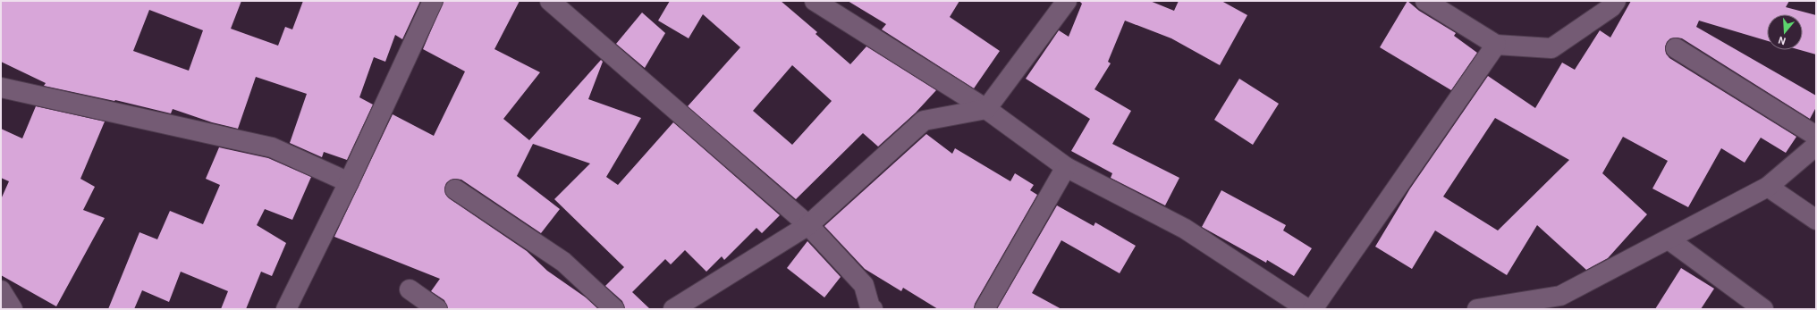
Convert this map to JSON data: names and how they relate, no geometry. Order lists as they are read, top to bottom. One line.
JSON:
{"north":"bottom"}
